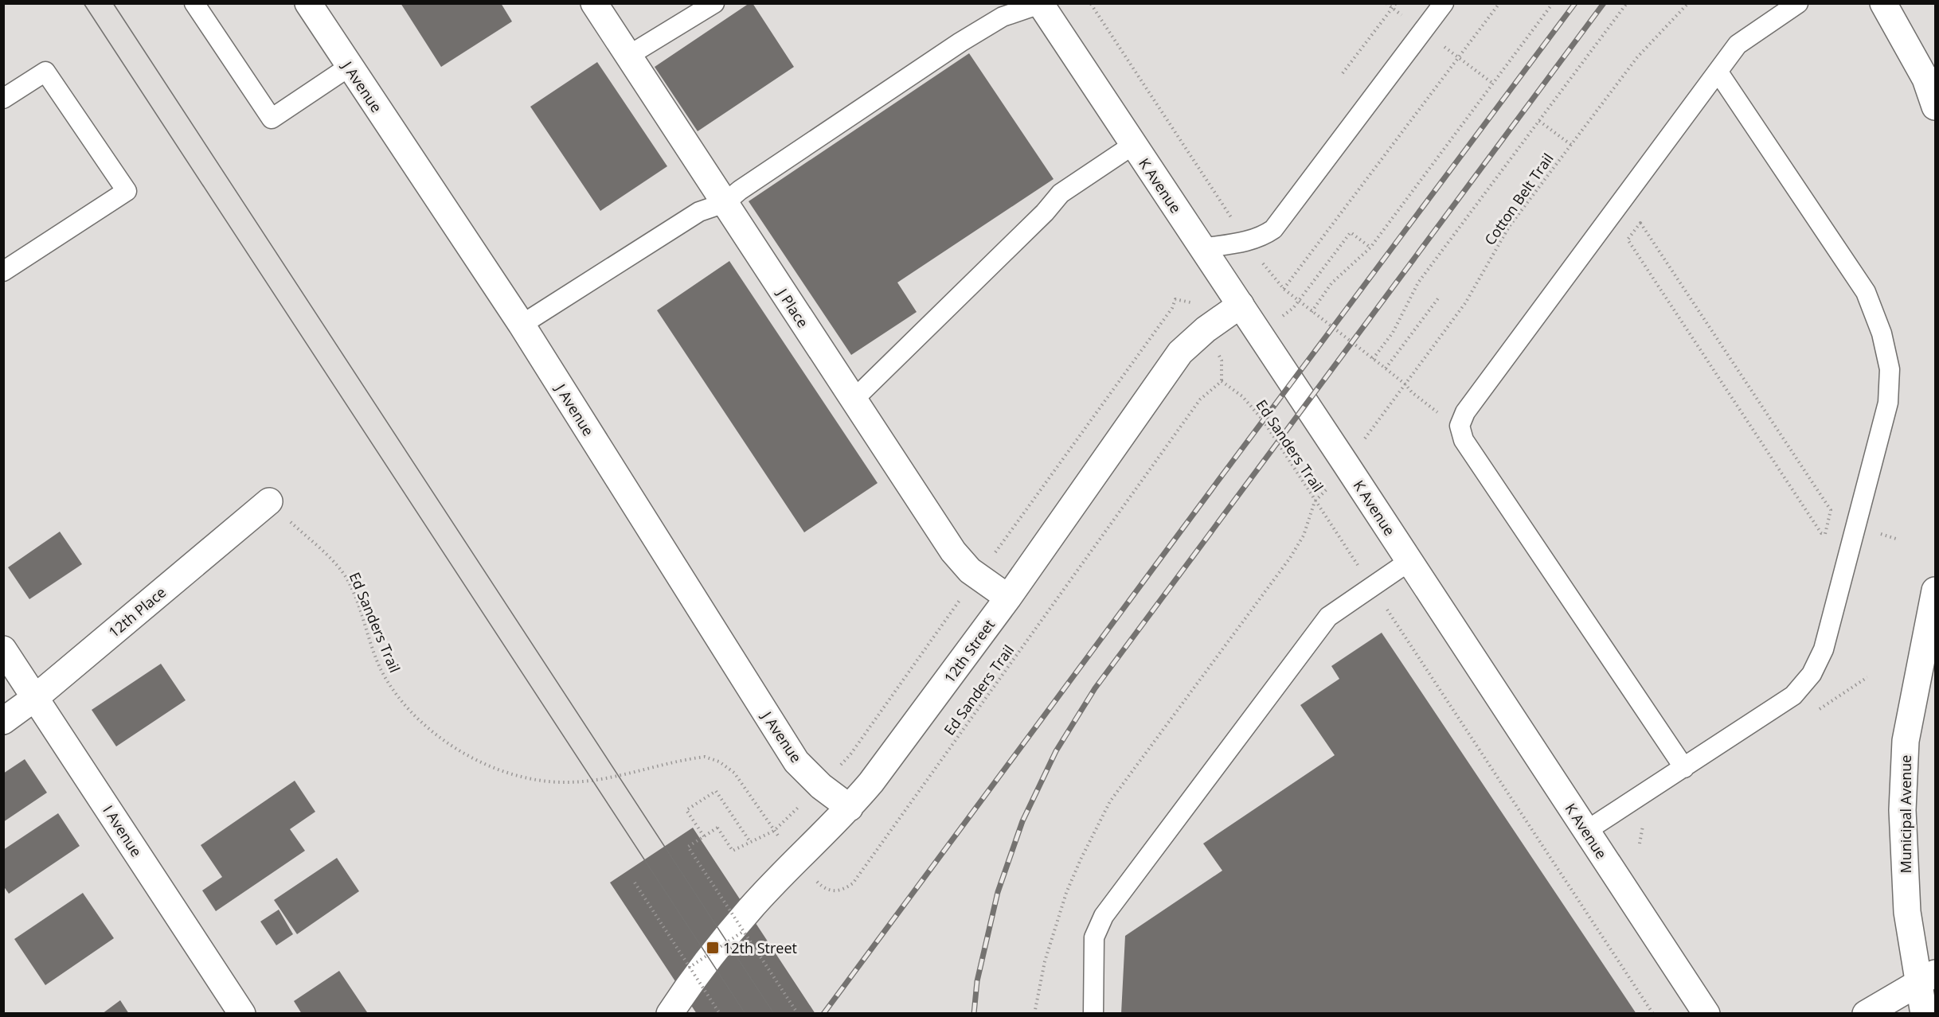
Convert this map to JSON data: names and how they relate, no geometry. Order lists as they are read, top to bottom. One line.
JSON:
{"streets":{"street":["J Avenue","K Avenue","J Place","12th Place","12th Street","Municipal Avenue","I Avenue"],"path":["Cotton Belt Trail","Ed Sanders Trail"]},"crossings":[["J Avenue","12th Street"],["K Avenue","12th Street"],["J Place","12th Street"],["Ed Sanders Trail","12th Place"],["12th Place","I Avenue"]],"places":{"transit":["12th Street"]}}
